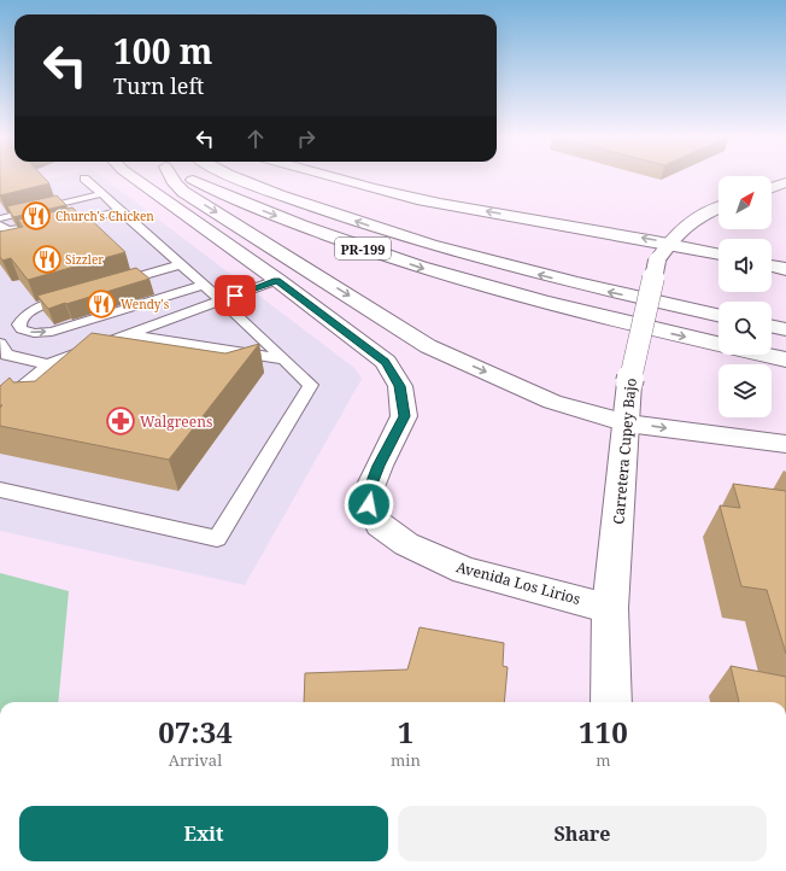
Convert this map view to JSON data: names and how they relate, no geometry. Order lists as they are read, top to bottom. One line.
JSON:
{"streets":{"main road":["PR-199","Carretera Cupey Bajo","Avenida Los Lirios"]},"crossings":[["Carretera Cupey Bajo","Avenida Los Lirios"]],"places":{"restaurant":["Church's Chicken","Sizzler","Wendy's"],"pharmacy":["Walgreens"]},"north":"top right","page":{"turn":["100 m","Turn left"],"eta":["07:34","Arrival","1","min","110","m"],"buttons":["Exit","Share"]}}
